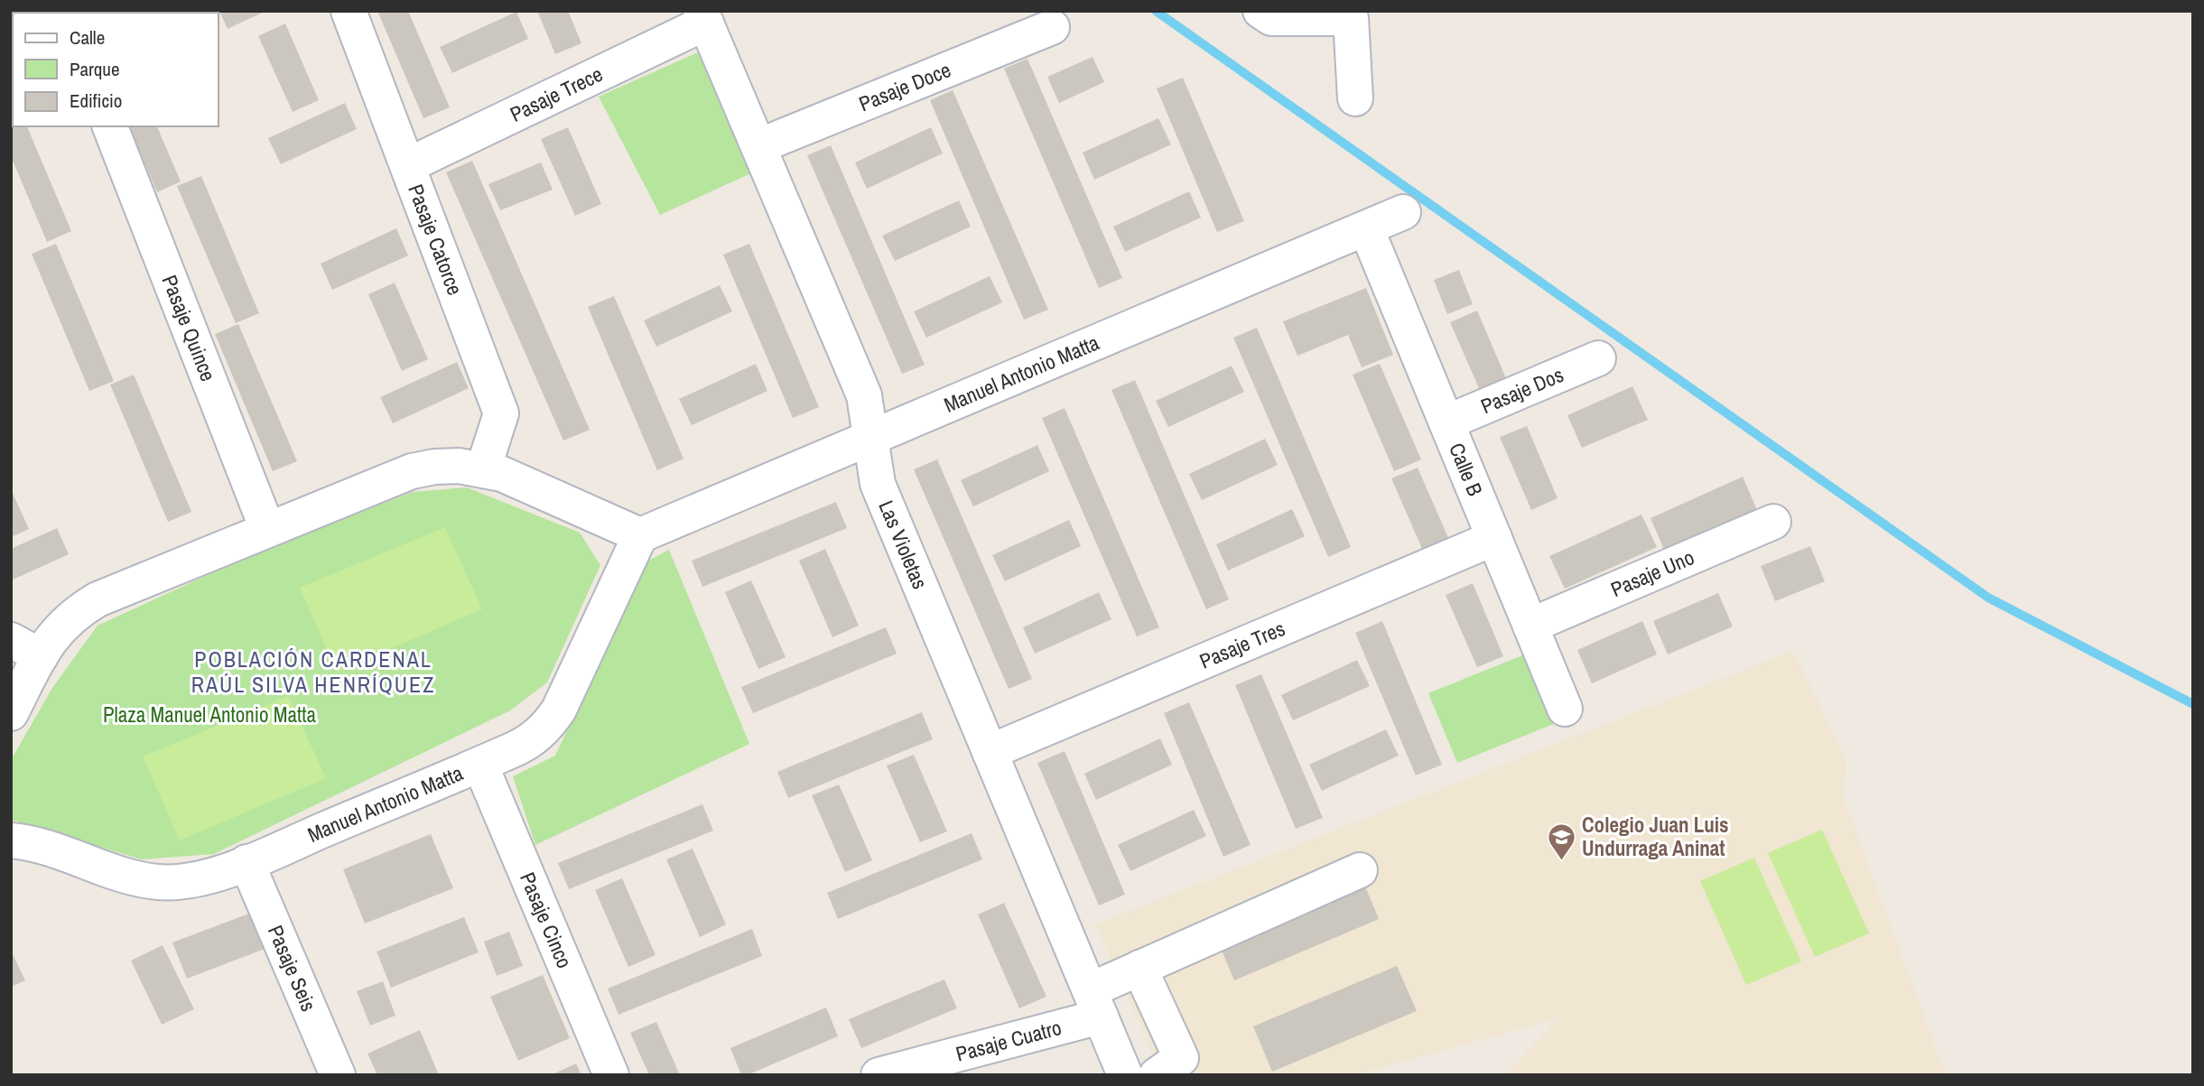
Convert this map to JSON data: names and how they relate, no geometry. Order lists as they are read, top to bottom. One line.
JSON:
{"streets":{"street":["Pasaje Doce","Pasaje Trece","Pasaje Catorce","Pasaje Quince","Manuel Antonio Matta","Pasaje Dos","Calle B","Las Violetas","Pasaje Uno","Pasaje Tres","Pasaje Cinco","Pasaje Seis","Pasaje Cuatro"]},"crossings":[["Pasaje Doce","Las Violetas"],["Pasaje Trece","Pasaje Catorce"],["Pasaje Trece","Las Violetas"],["Manuel Antonio Matta","Calle B"],["Manuel Antonio Matta","Las Violetas"],["Manuel Antonio Matta","Pasaje Cinco"],["Manuel Antonio Matta","Pasaje Seis"],["Pasaje Dos","Calle B"],["Calle B","Pasaje Uno"],["Calle B","Pasaje Tres"],["Las Violetas","Pasaje Tres"],["Las Violetas","Pasaje Cuatro"]],"districts":["POBLACIÓN CARDENAL RAÚL SILVA HENRÍQUEZ"],"parks":["Plaza Manuel Antonio Matta"],"places":{"school or university":["Colegio Juan Luis Undurraga Aninat"]},"legend":["Calle","Parque","Edificio"]}
